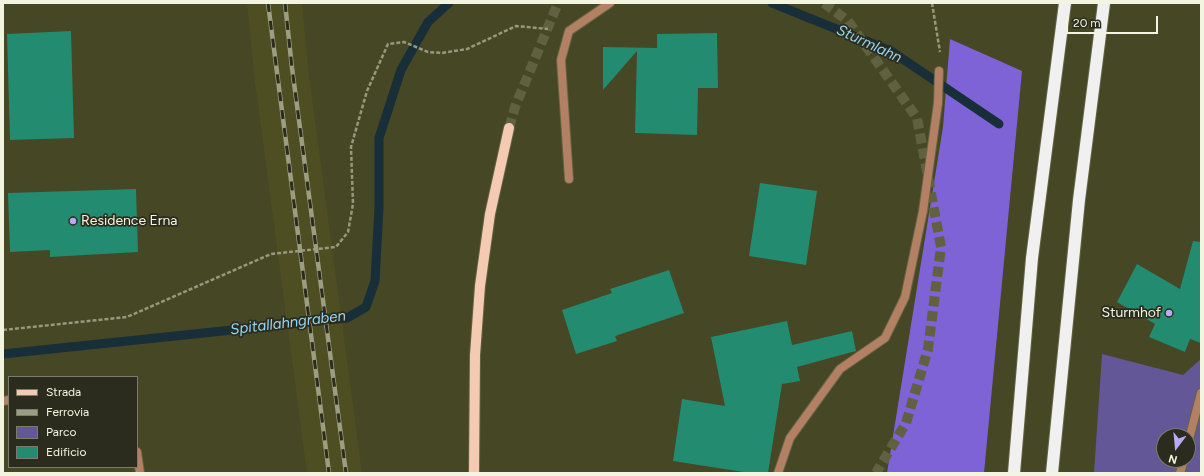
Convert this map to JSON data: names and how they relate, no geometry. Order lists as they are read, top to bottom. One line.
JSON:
{"water":["Sturmlahn","Spitallahngraben"],"places":["Residence Erna","Sturmhof"],"legend":["Strada","Ferrovia","Parco","Edificio"],"scale_bar":"20 m","north":"bottom"}
